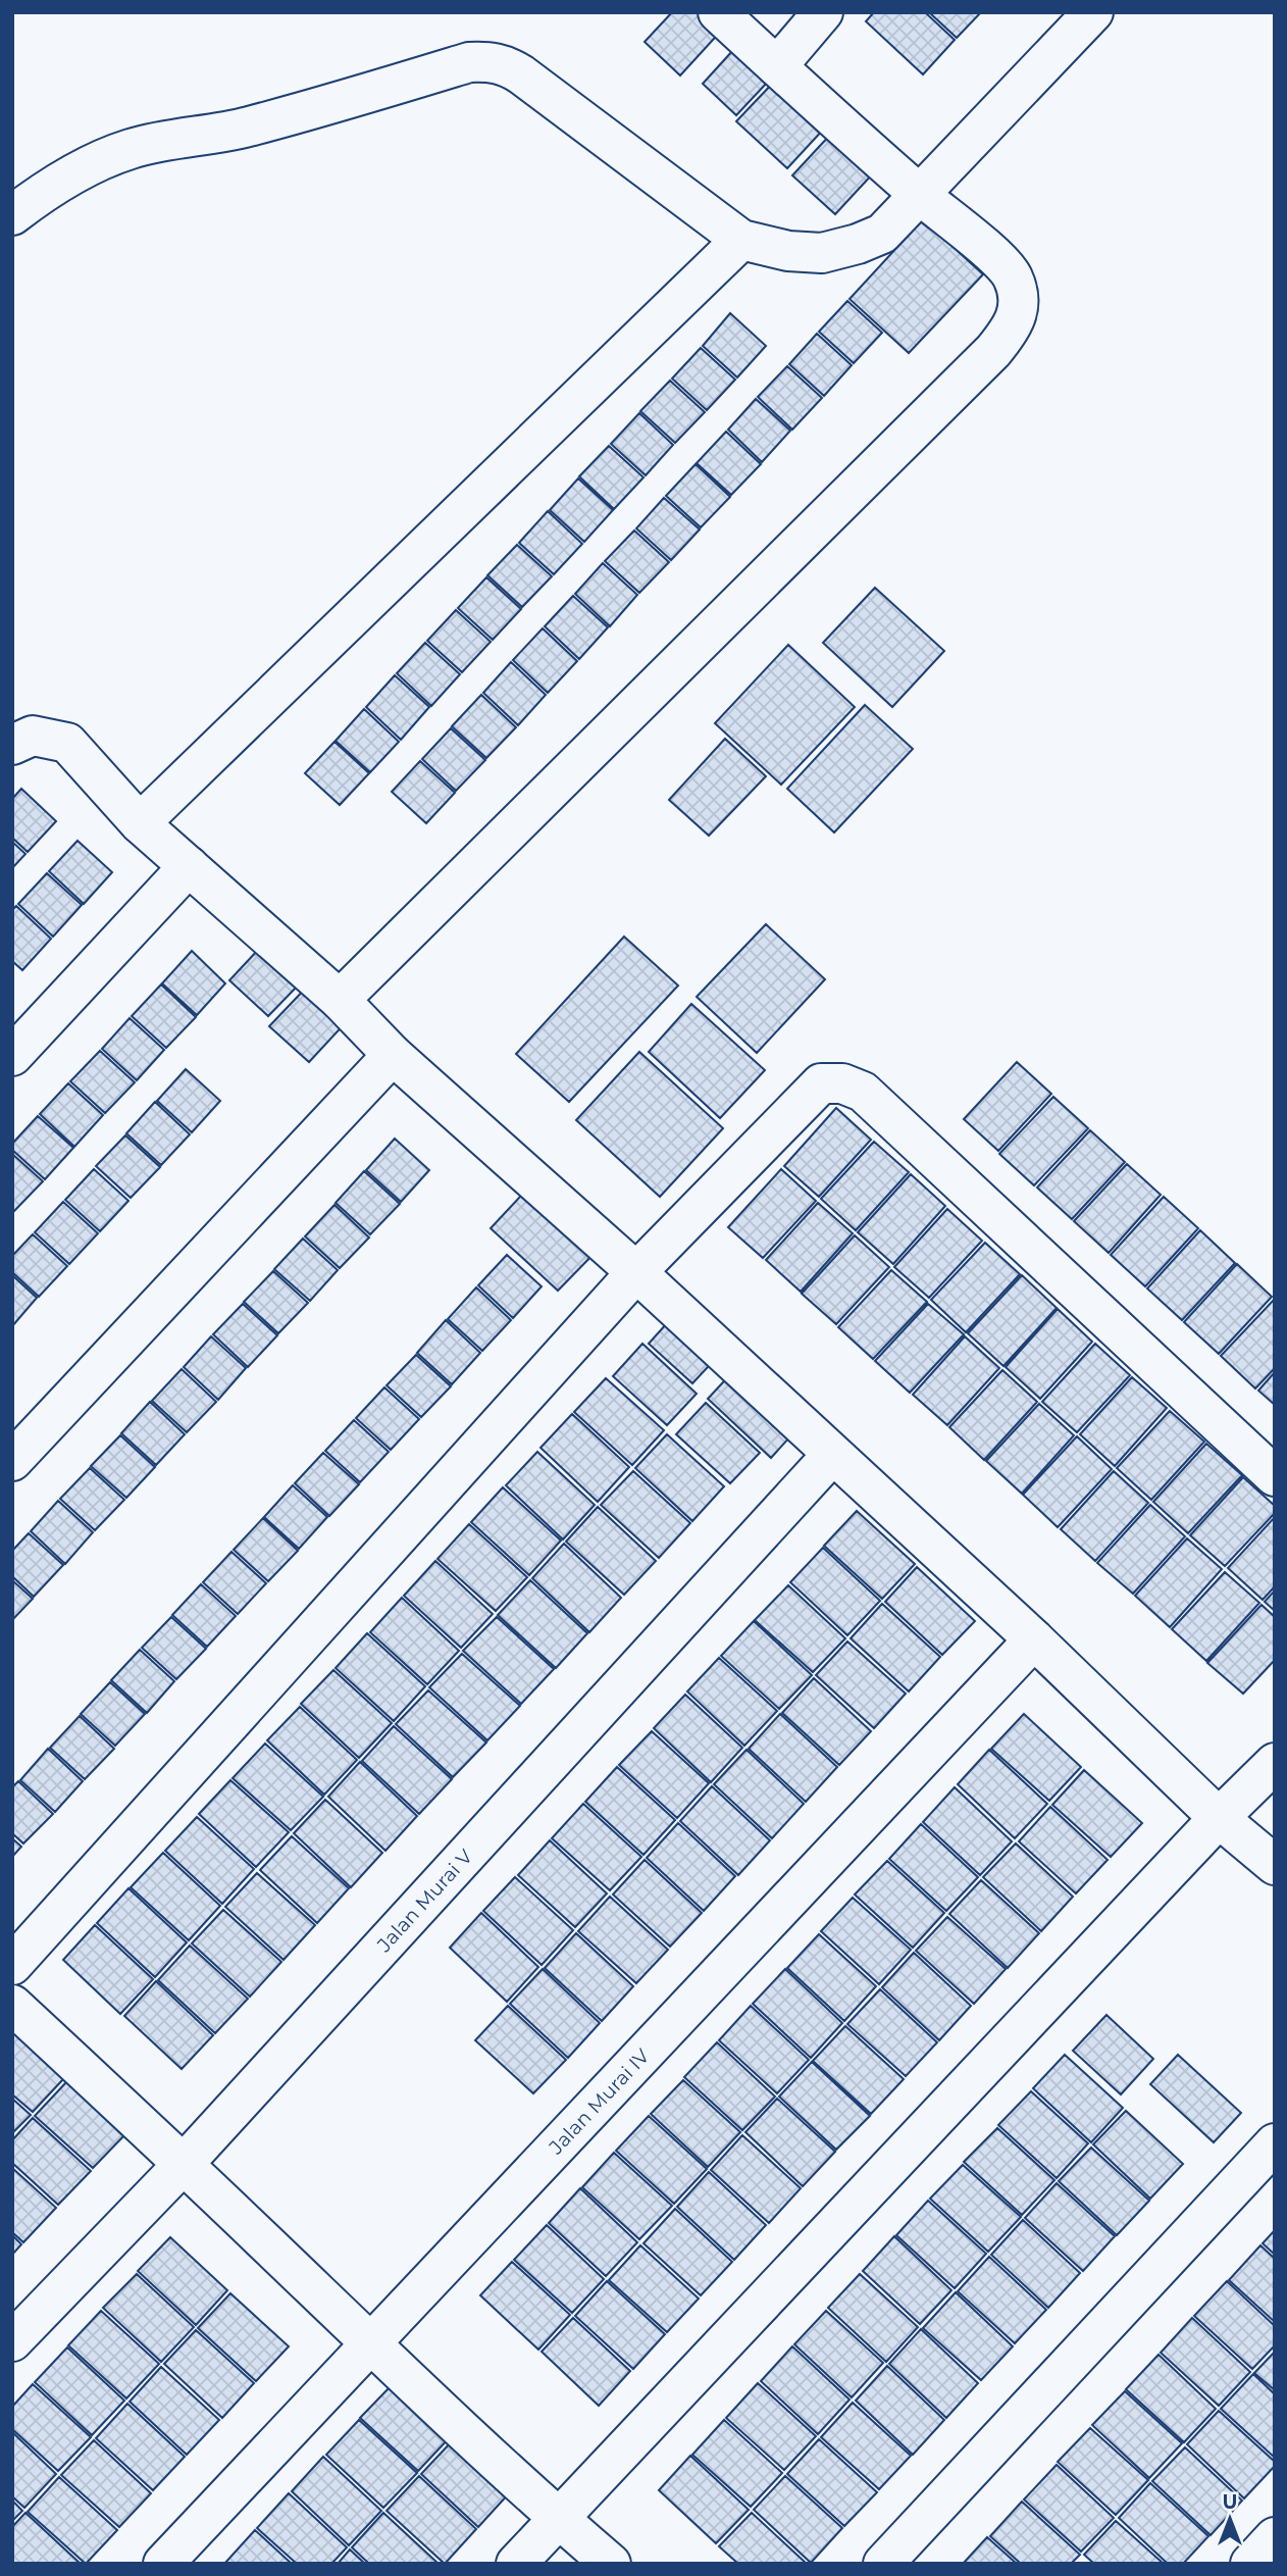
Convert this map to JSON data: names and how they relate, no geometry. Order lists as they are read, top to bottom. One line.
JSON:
{"streets":{"street":["Jalan Murai V","Jalan Murai IV"]},"north":"top"}
